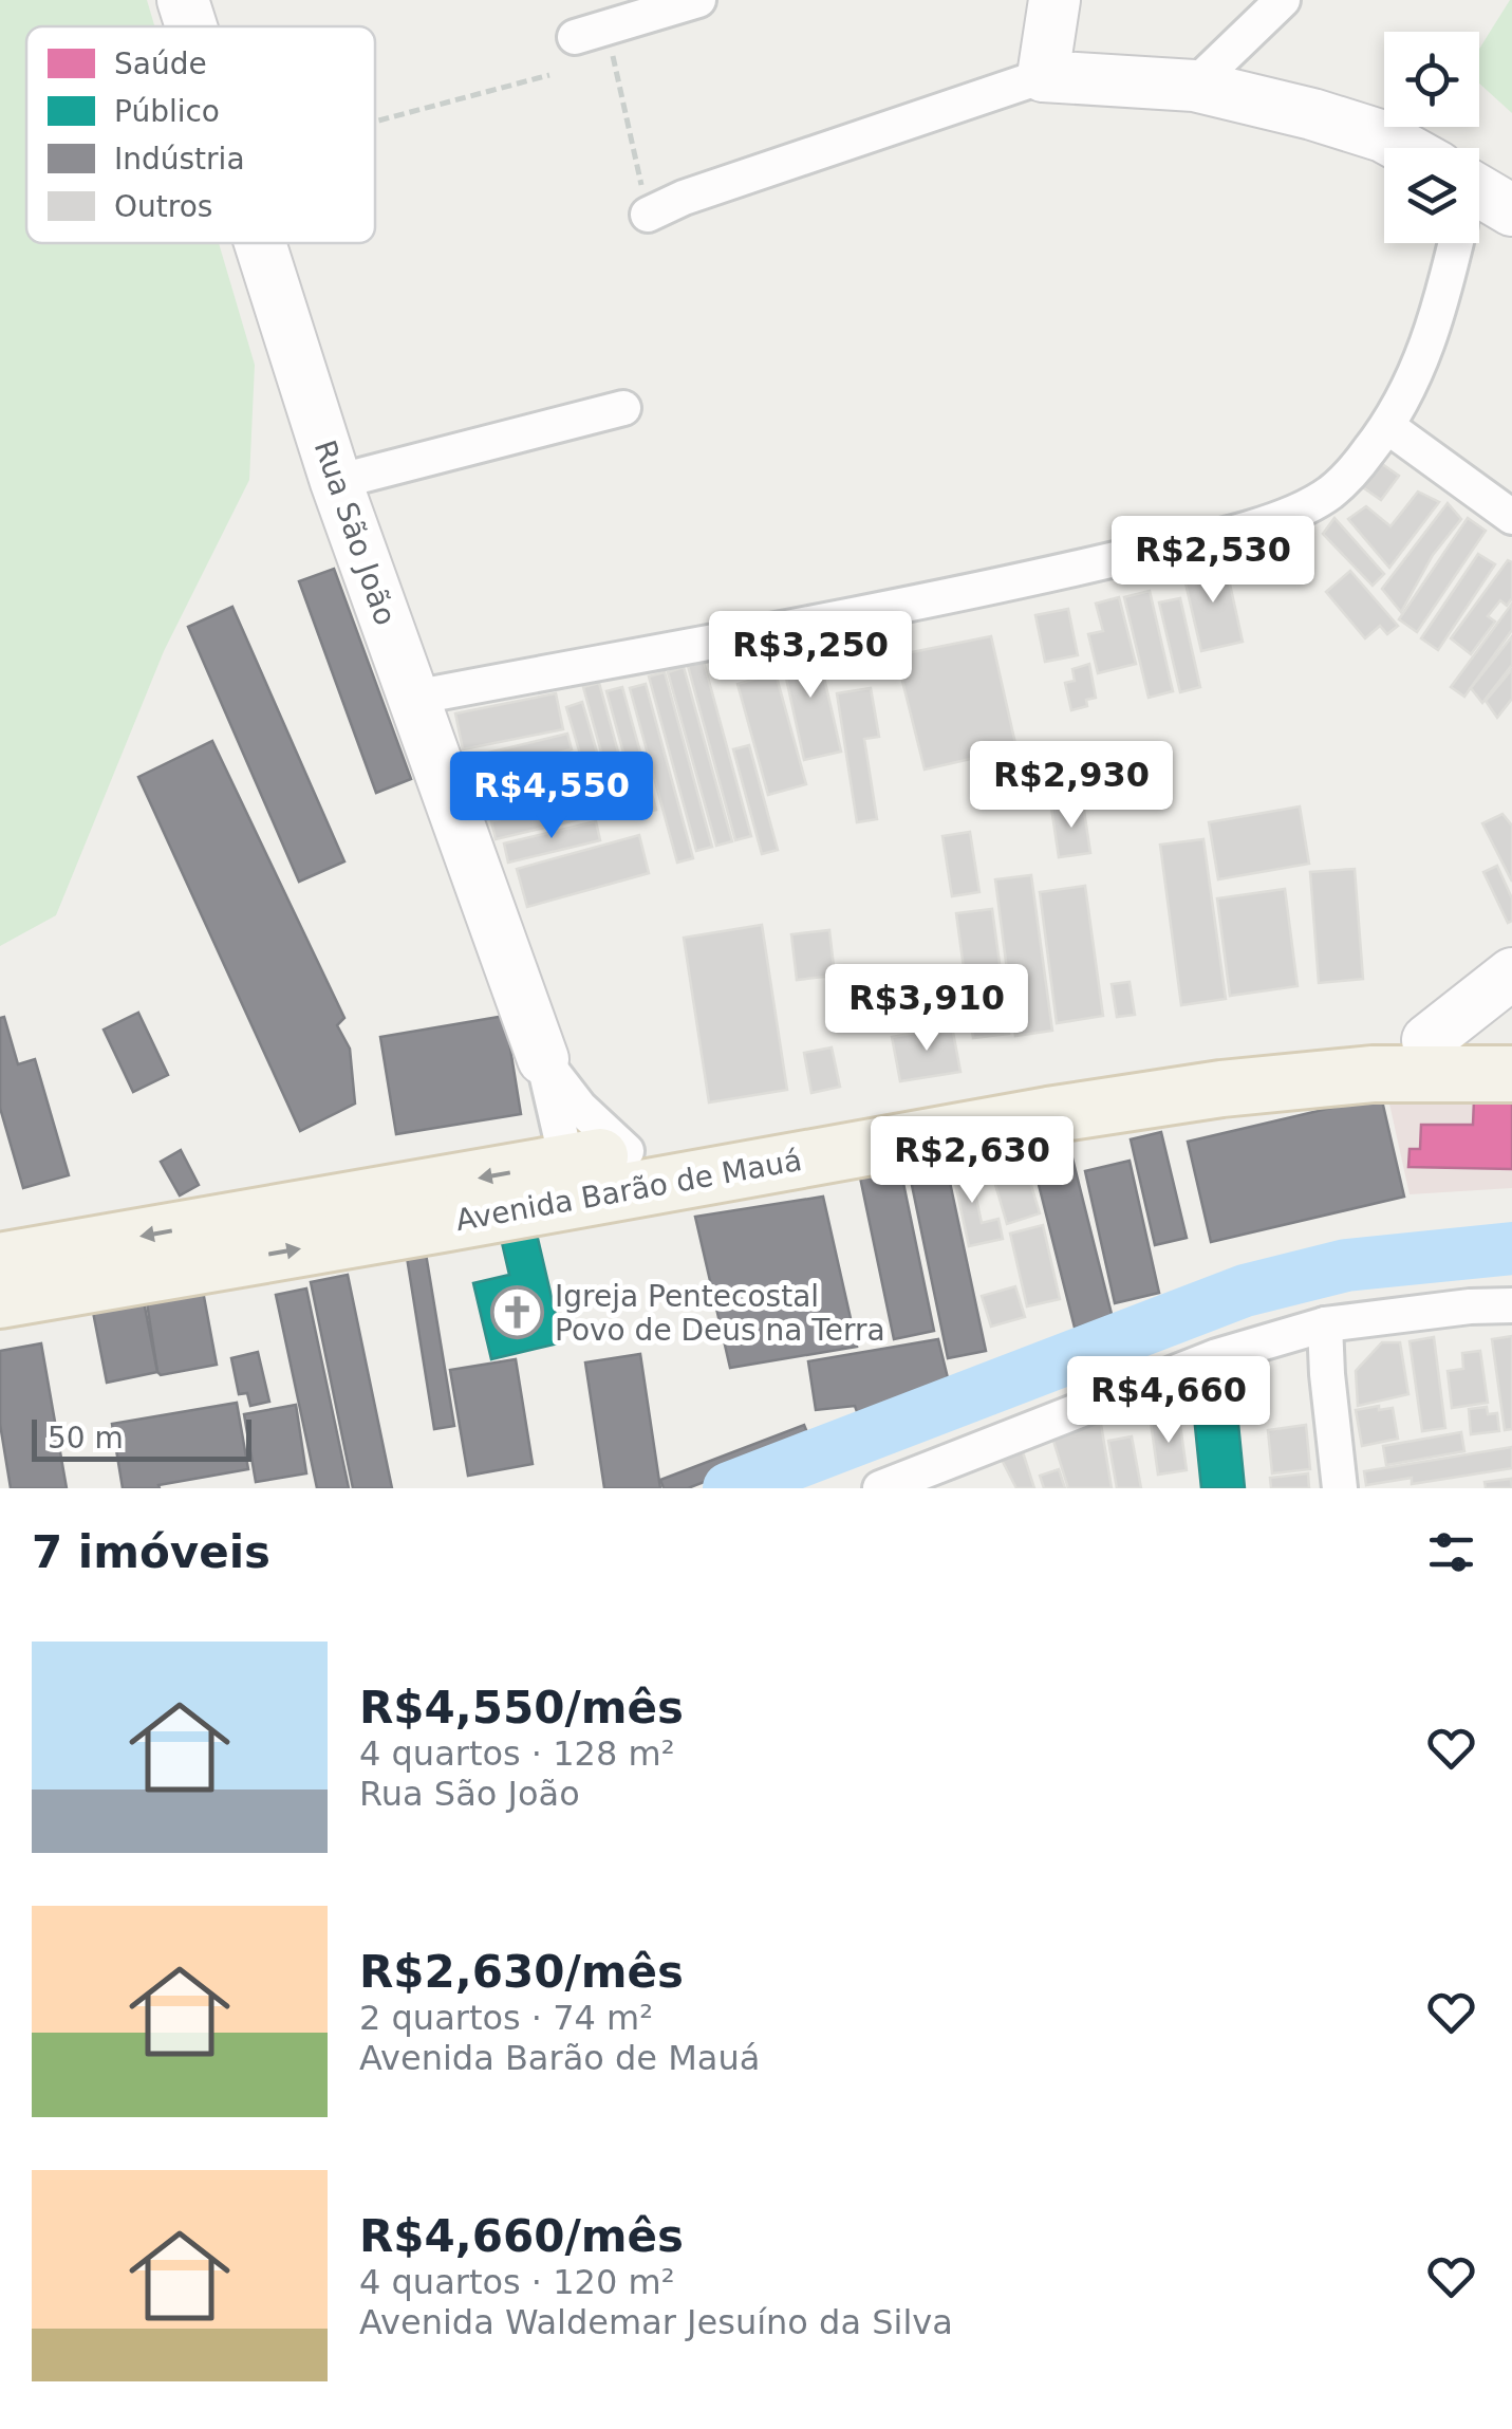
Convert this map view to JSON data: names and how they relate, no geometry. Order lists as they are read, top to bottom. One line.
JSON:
{"streets":{"main road":["Avenida Barão de Mauá"],"street":["Rua São João"]},"crossings":[["Rua São João","Avenida Barão de Mauá"]],"places":{"church":["Igreja Pentecostal Povo de Deus na Terra"]},"legend":["Saúde","Público","Indústria","Outros"],"scale_bar":"50 m","page":{"price":["R$2,530","R$3,250","R$2,930","R$4,550","R$3,910","R$2,630","R$4,660"],"scale":"50 m","heading":"7 imóveis","list":[{"name":"R$4,550/mês","note":"4 quartos · 128 m² · Rua São João"},{"name":"R$2,630/mês","note":"2 quartos · 74 m² · Avenida Barão de Mauá"},{"name":"R$4,660/mês","note":"4 quartos · 120 m² · Avenida Waldemar Jesuíno da Silva"}]}}
